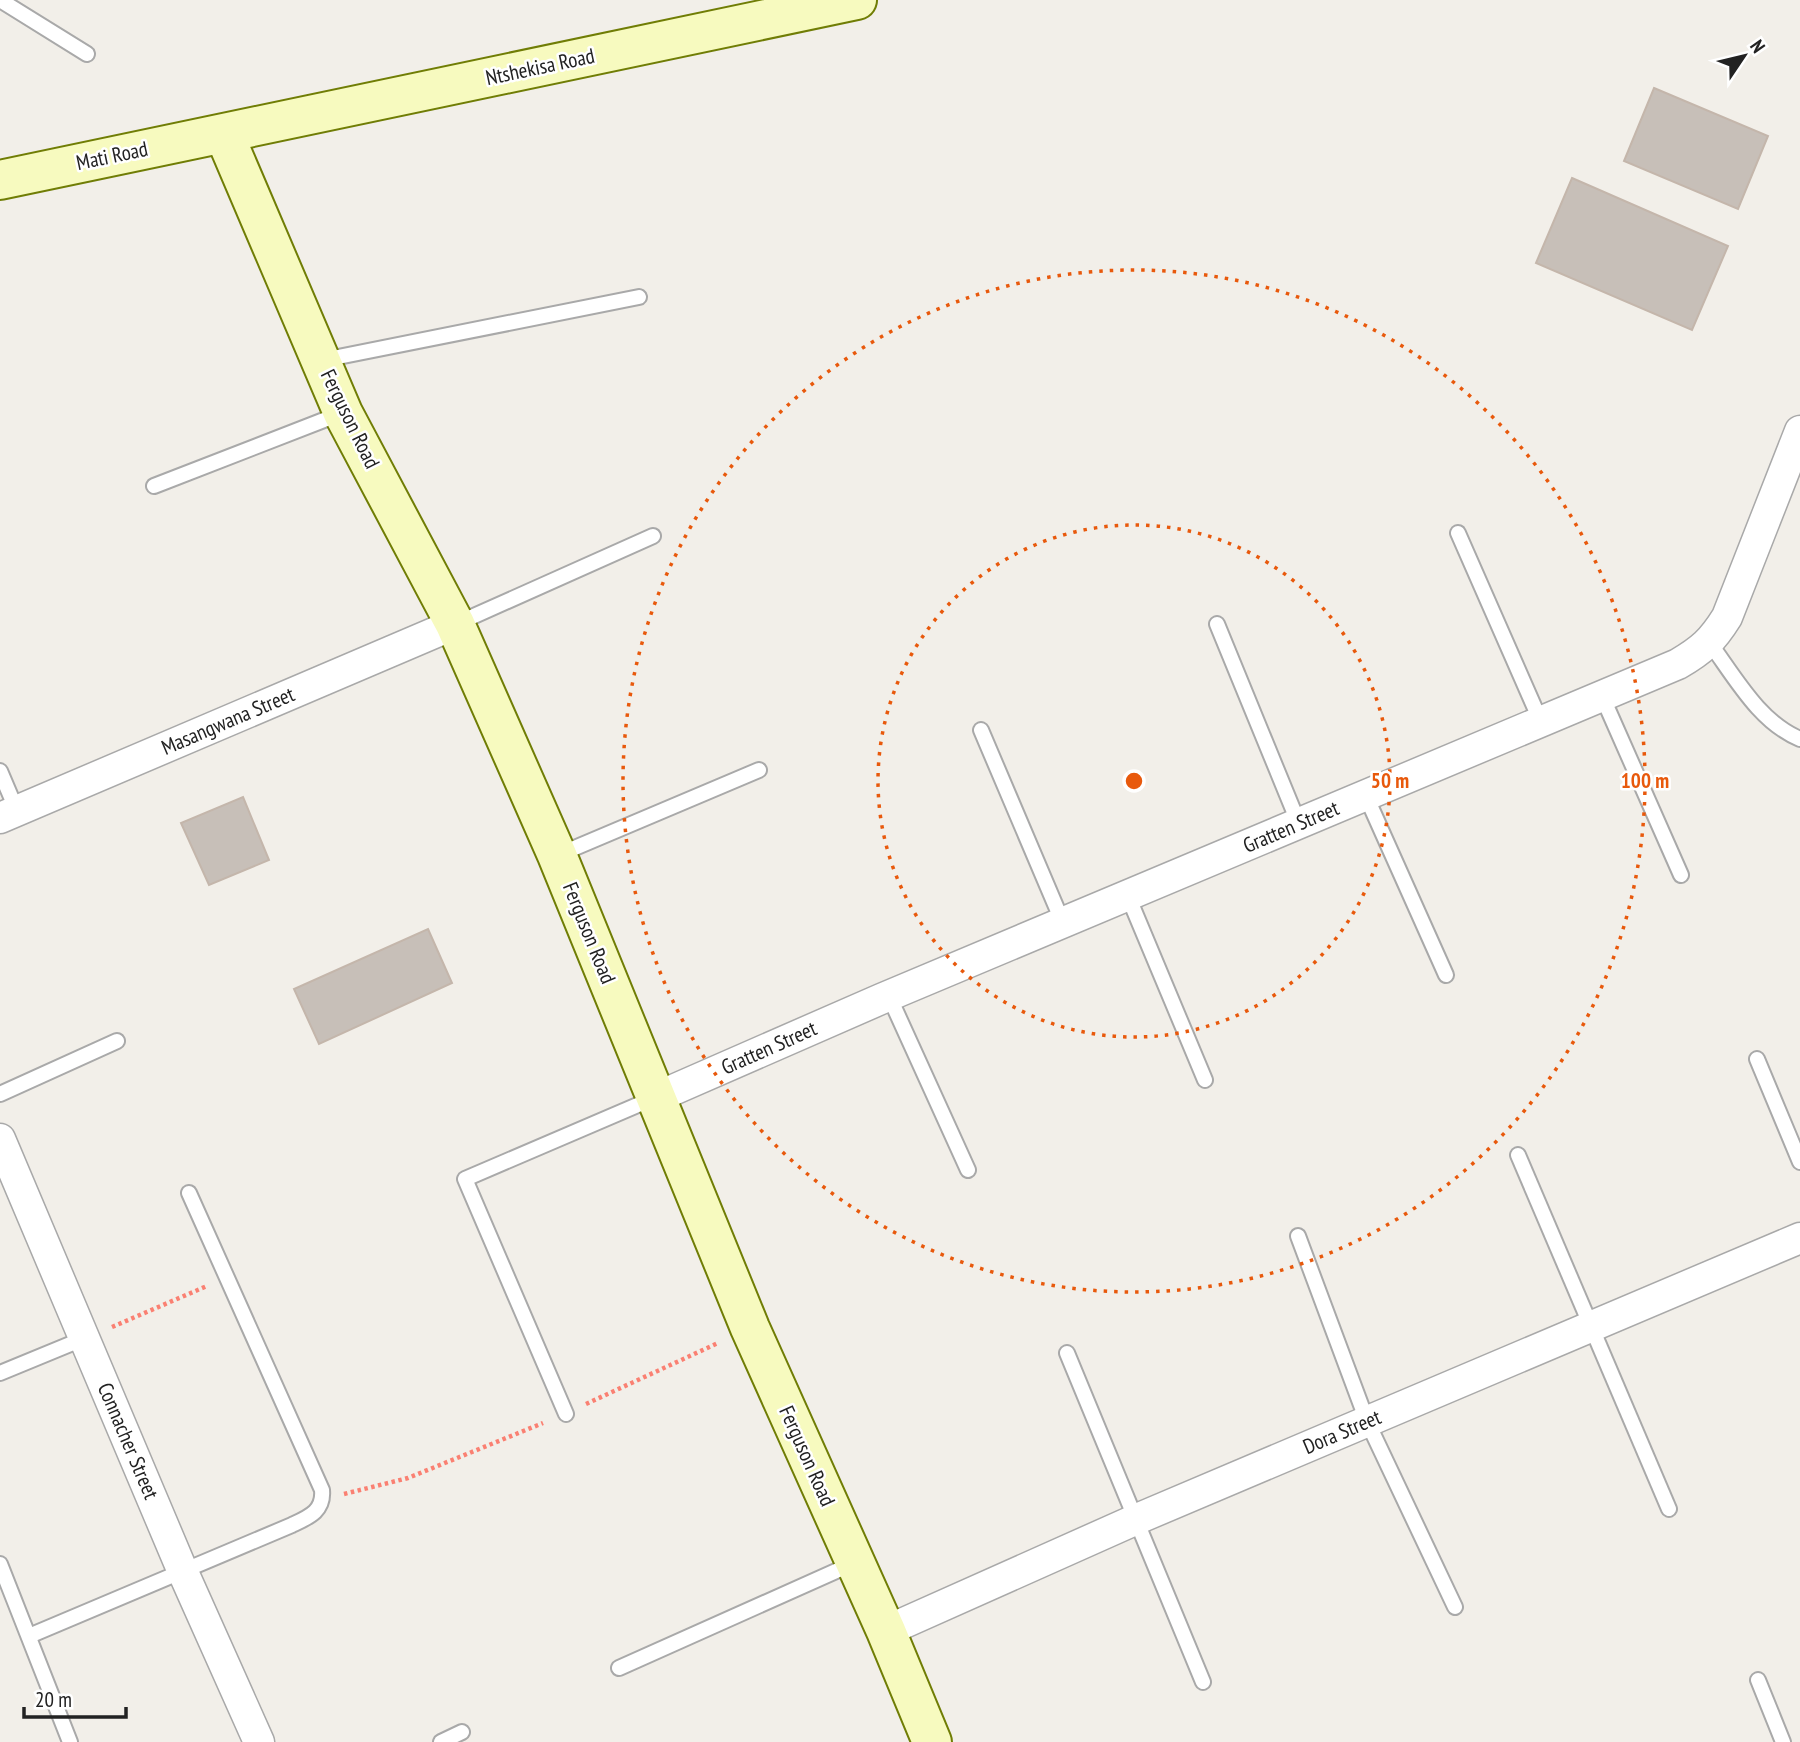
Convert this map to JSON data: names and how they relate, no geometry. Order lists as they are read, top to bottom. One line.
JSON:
{"streets":{"street":["Ntshekisa Road","Mati Road","Ferguson Road","Masangwana Street","Gratten Street","Dora Street","Connacher Street"]},"crossings":[["Ntshekisa Road","Mati Road"],["Ntshekisa Road","Ferguson Road"],["Mati Road","Ferguson Road"],["Ferguson Road","Masangwana Street"],["Ferguson Road","Gratten Street"],["Ferguson Road","Dora Street"]],"scale_bar":"20 m","north":"top right","rings":["50 m","100 m"]}
